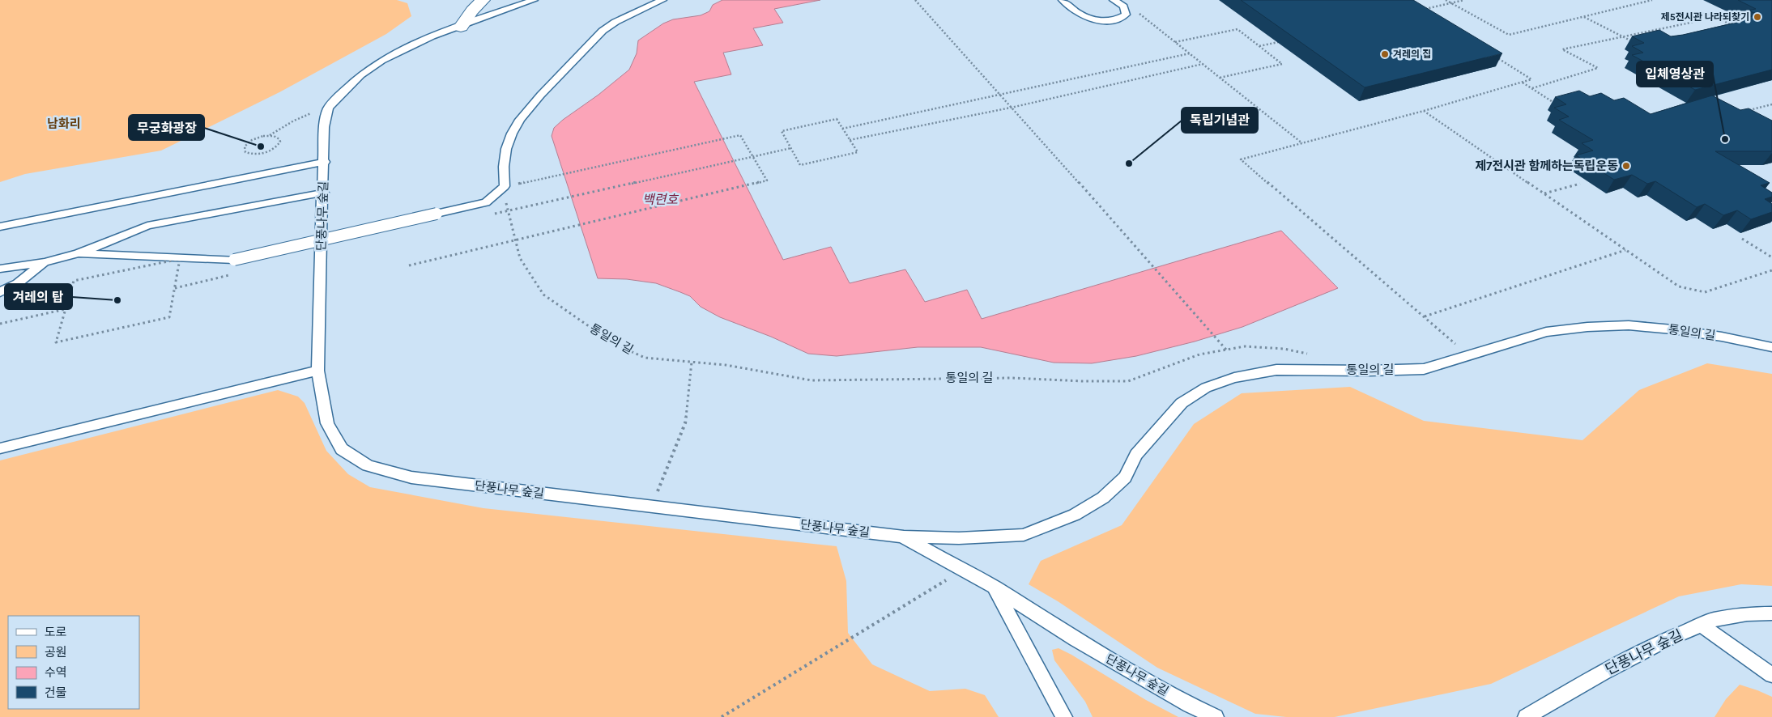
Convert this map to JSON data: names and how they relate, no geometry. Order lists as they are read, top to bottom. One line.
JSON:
{"streets":{"lane":["단풍나무 숲길","통일의 길"]},"crossings":[["단풍나무 숲길","통일의 길"]],"districts":["남화리"],"water":["백련호"],"places":["제5전시관 나라되찾기","겨레의 집","입체영상관","무궁화광장","독립기념관","제7전시관 함께하는독립운동","겨레의 탑"],"legend":["도로","공원","수역","건물"]}
